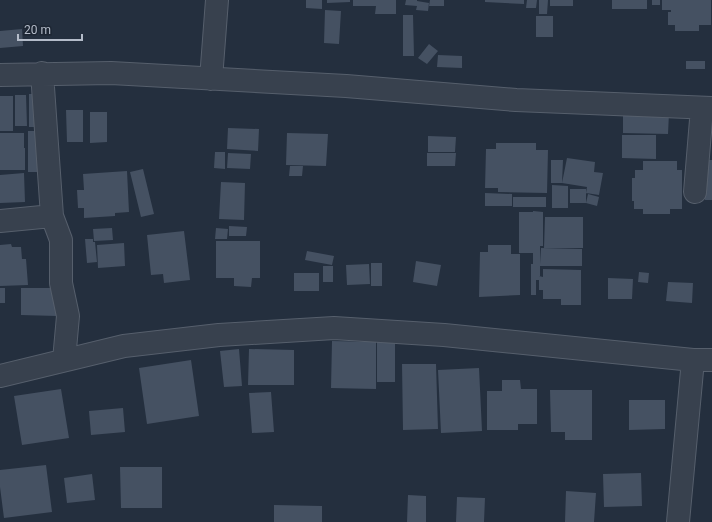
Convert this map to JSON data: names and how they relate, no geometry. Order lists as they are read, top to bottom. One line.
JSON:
{"scale_bar":"20 m"}
